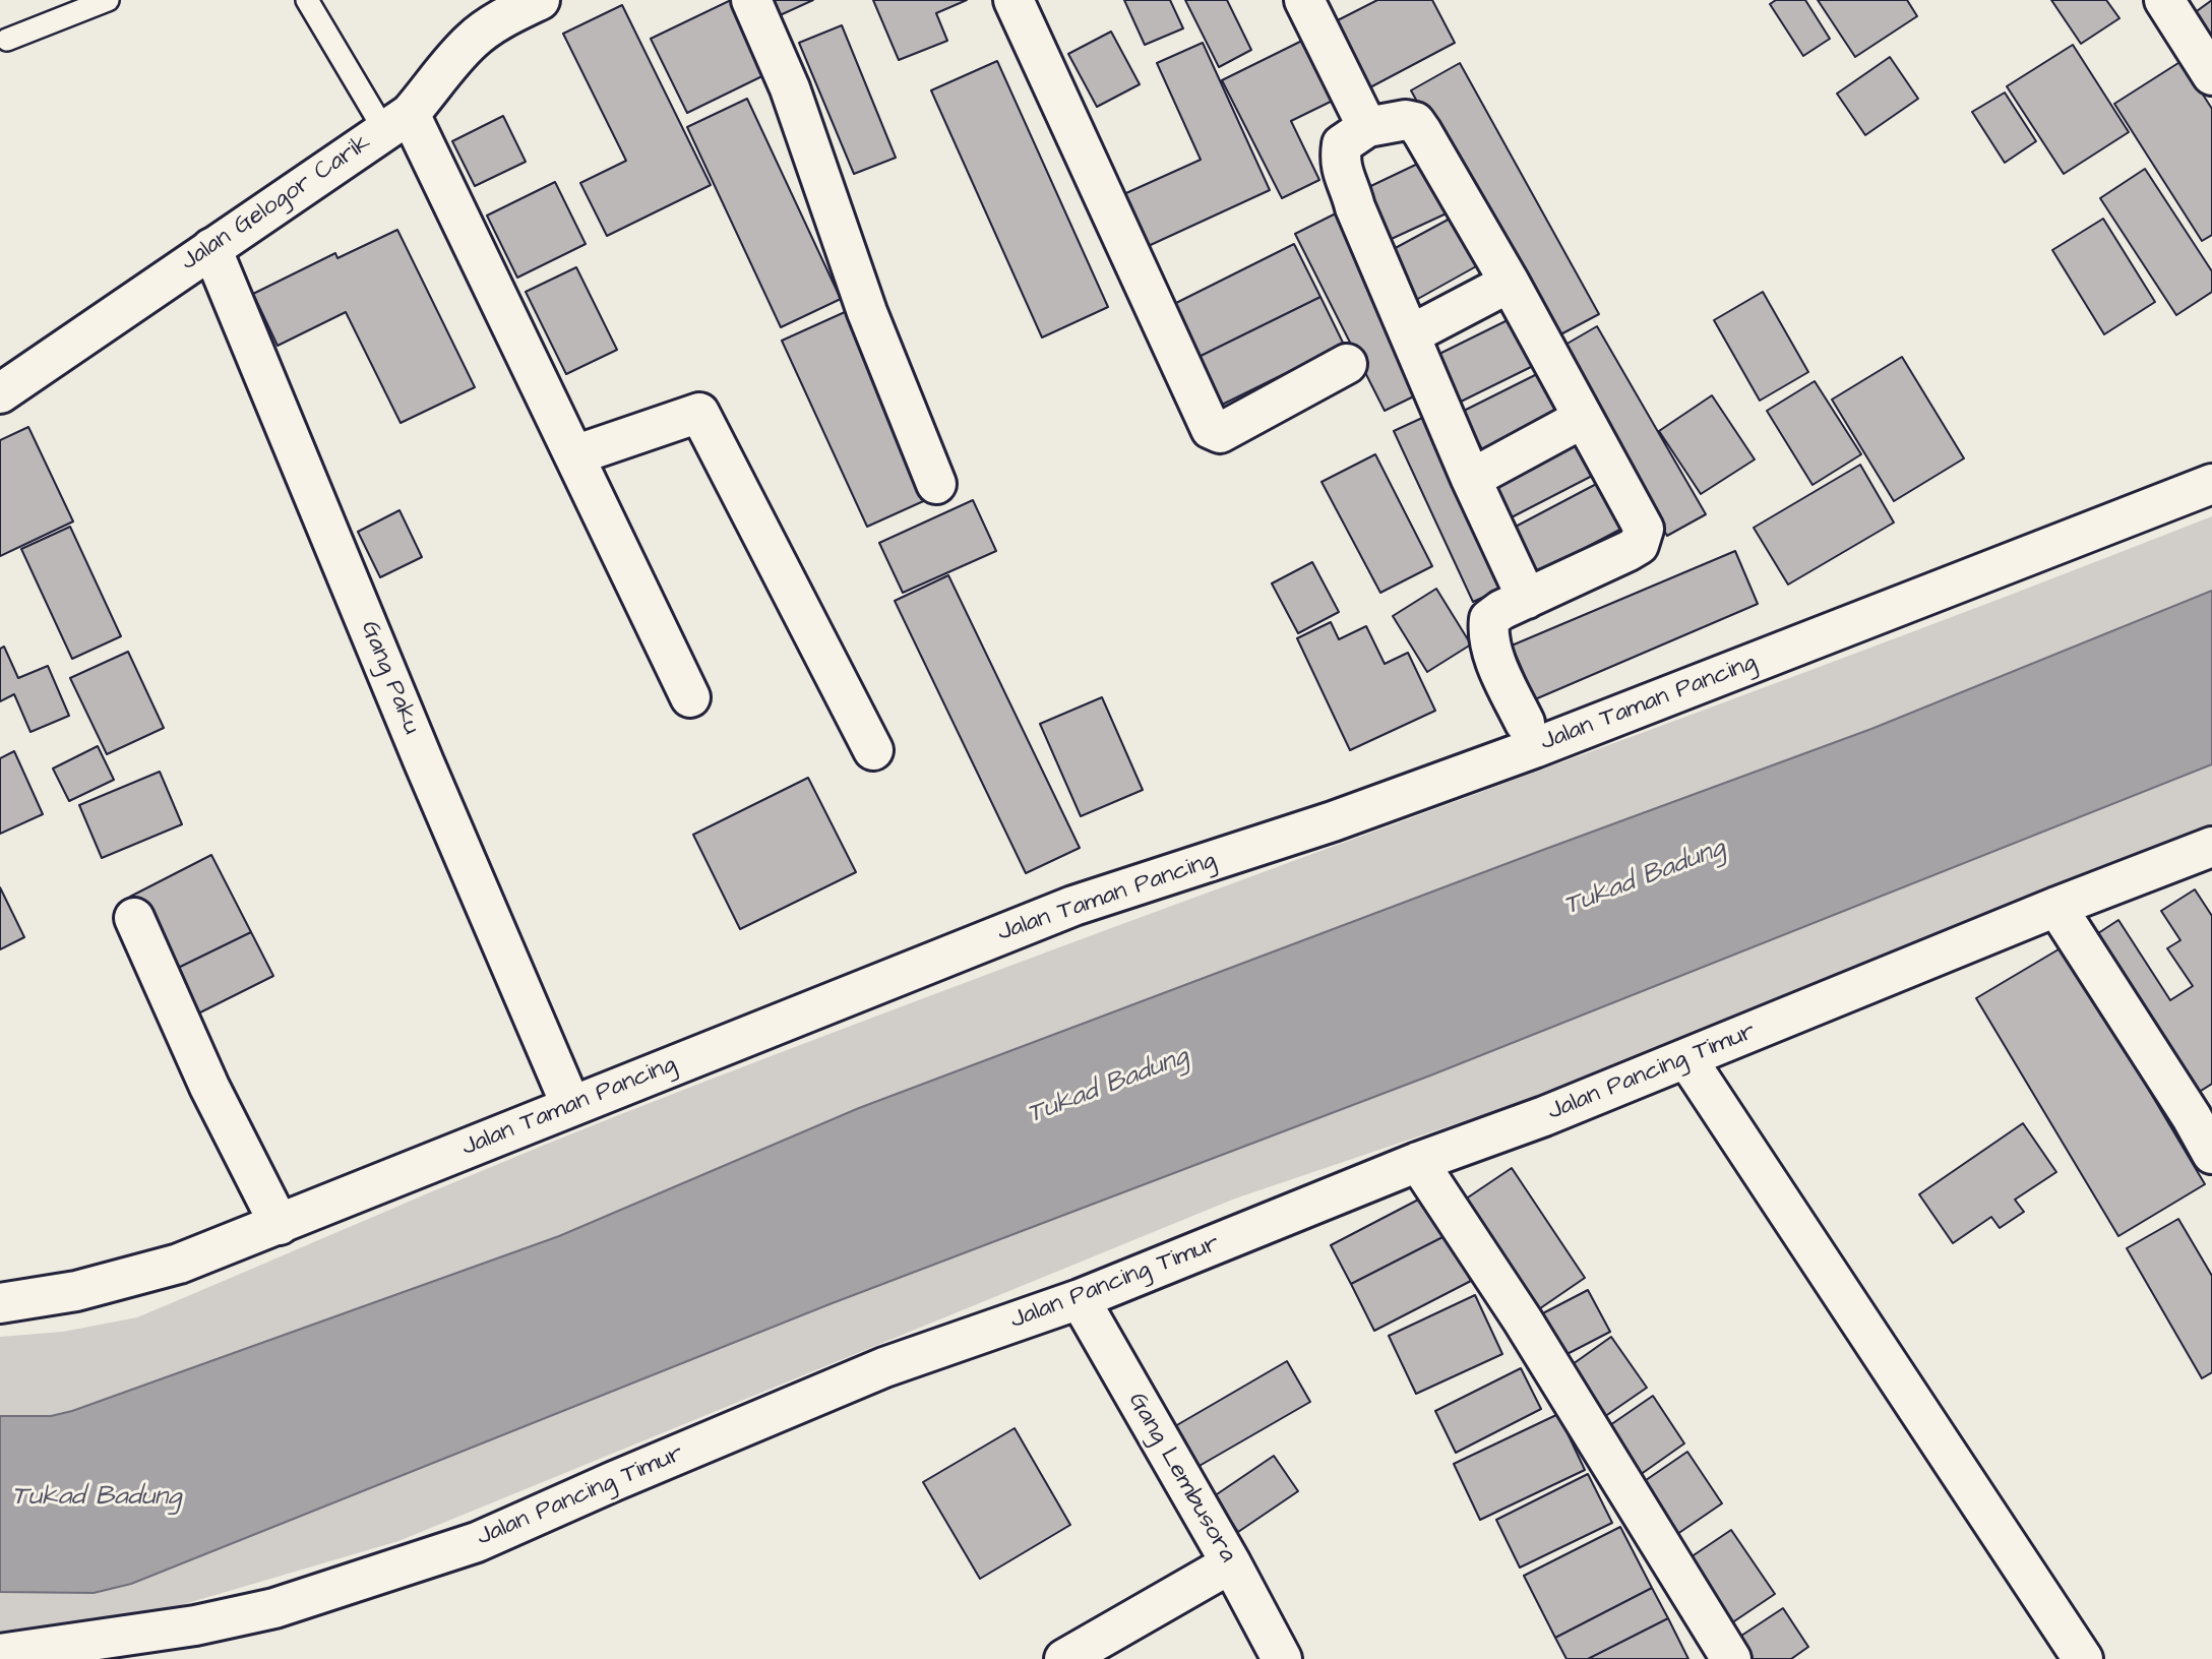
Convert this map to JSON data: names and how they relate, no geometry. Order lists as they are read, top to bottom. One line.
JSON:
{"streets":{"street":["Jalan Gelogor Carik","Gang Paku","Jalan Taman Pancing","Jalan Pancing Timur","Gang Lembusora"]},"crossings":[["Jalan Gelogor Carik","Gang Paku"],["Gang Paku","Jalan Taman Pancing"],["Jalan Pancing Timur","Gang Lembusora"]],"water":["Tukad Badung"]}
